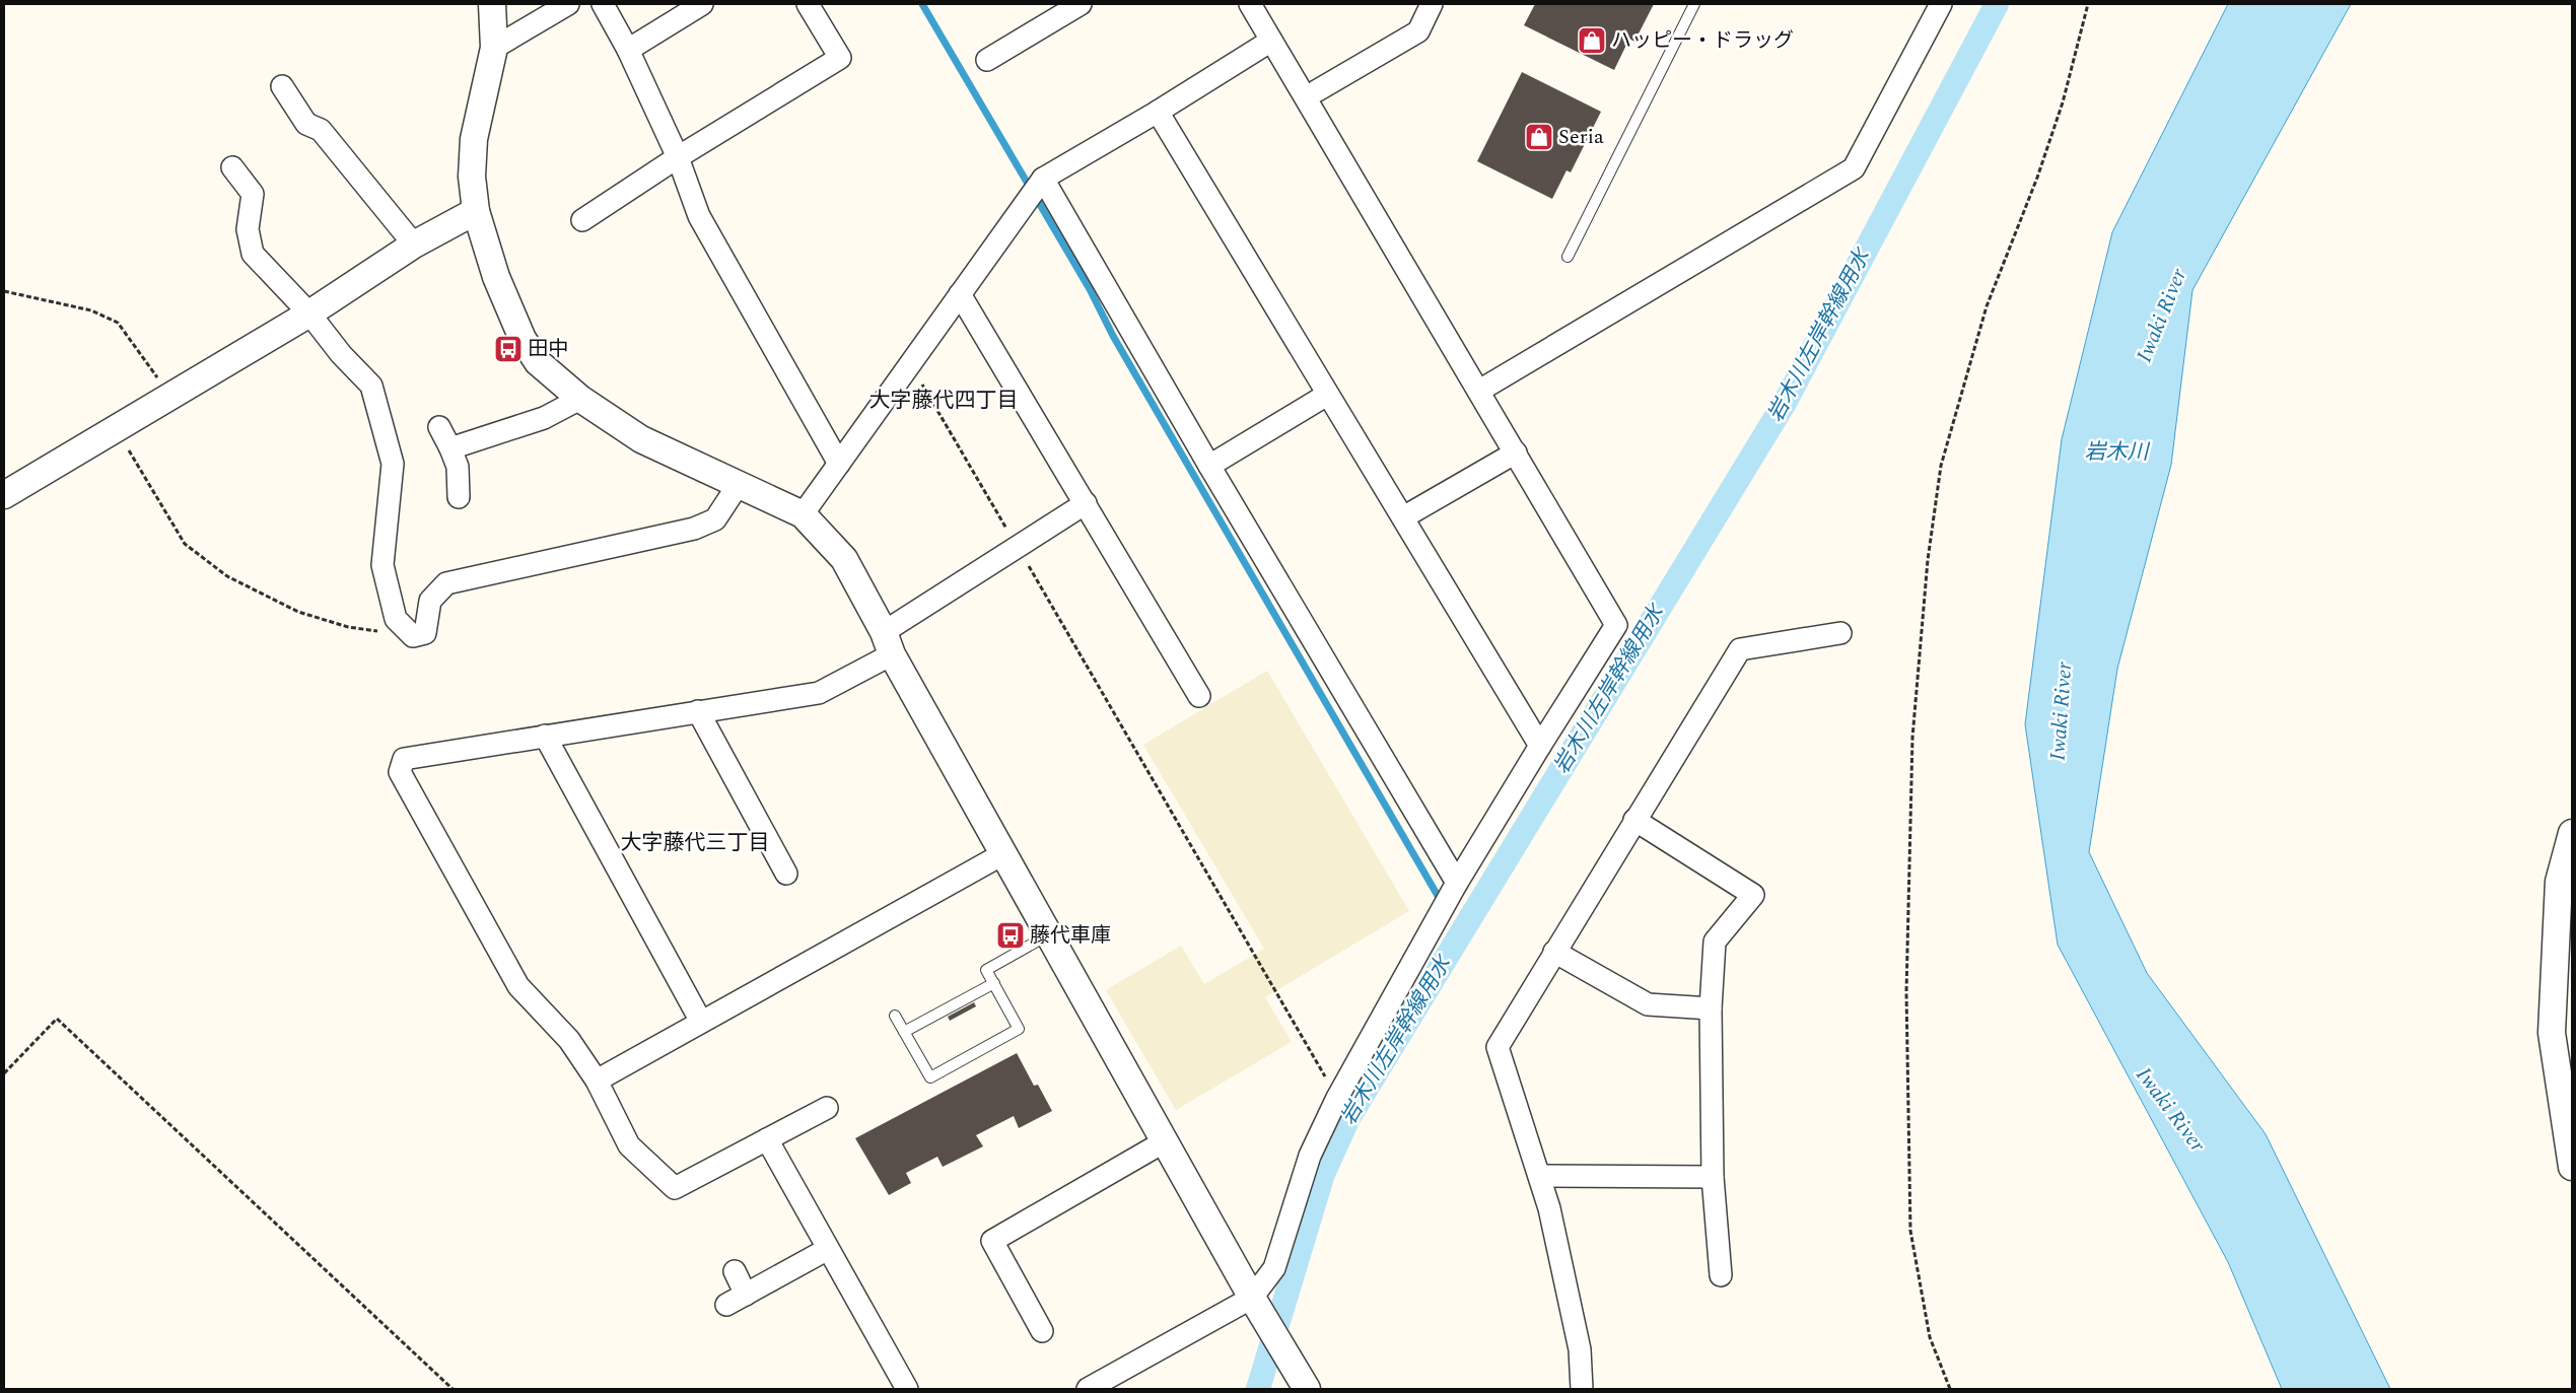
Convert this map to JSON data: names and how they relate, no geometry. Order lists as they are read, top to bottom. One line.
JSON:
{"districts":["大字藤代四丁目","大字藤代三丁目"],"water":["Iwaki River","岩木川左岸幹線用水","岩木川"],"places":{"shop":["ハッピー・ドラッグ","Seria"],"bus stop":["田中","藤代車庫"]}}
